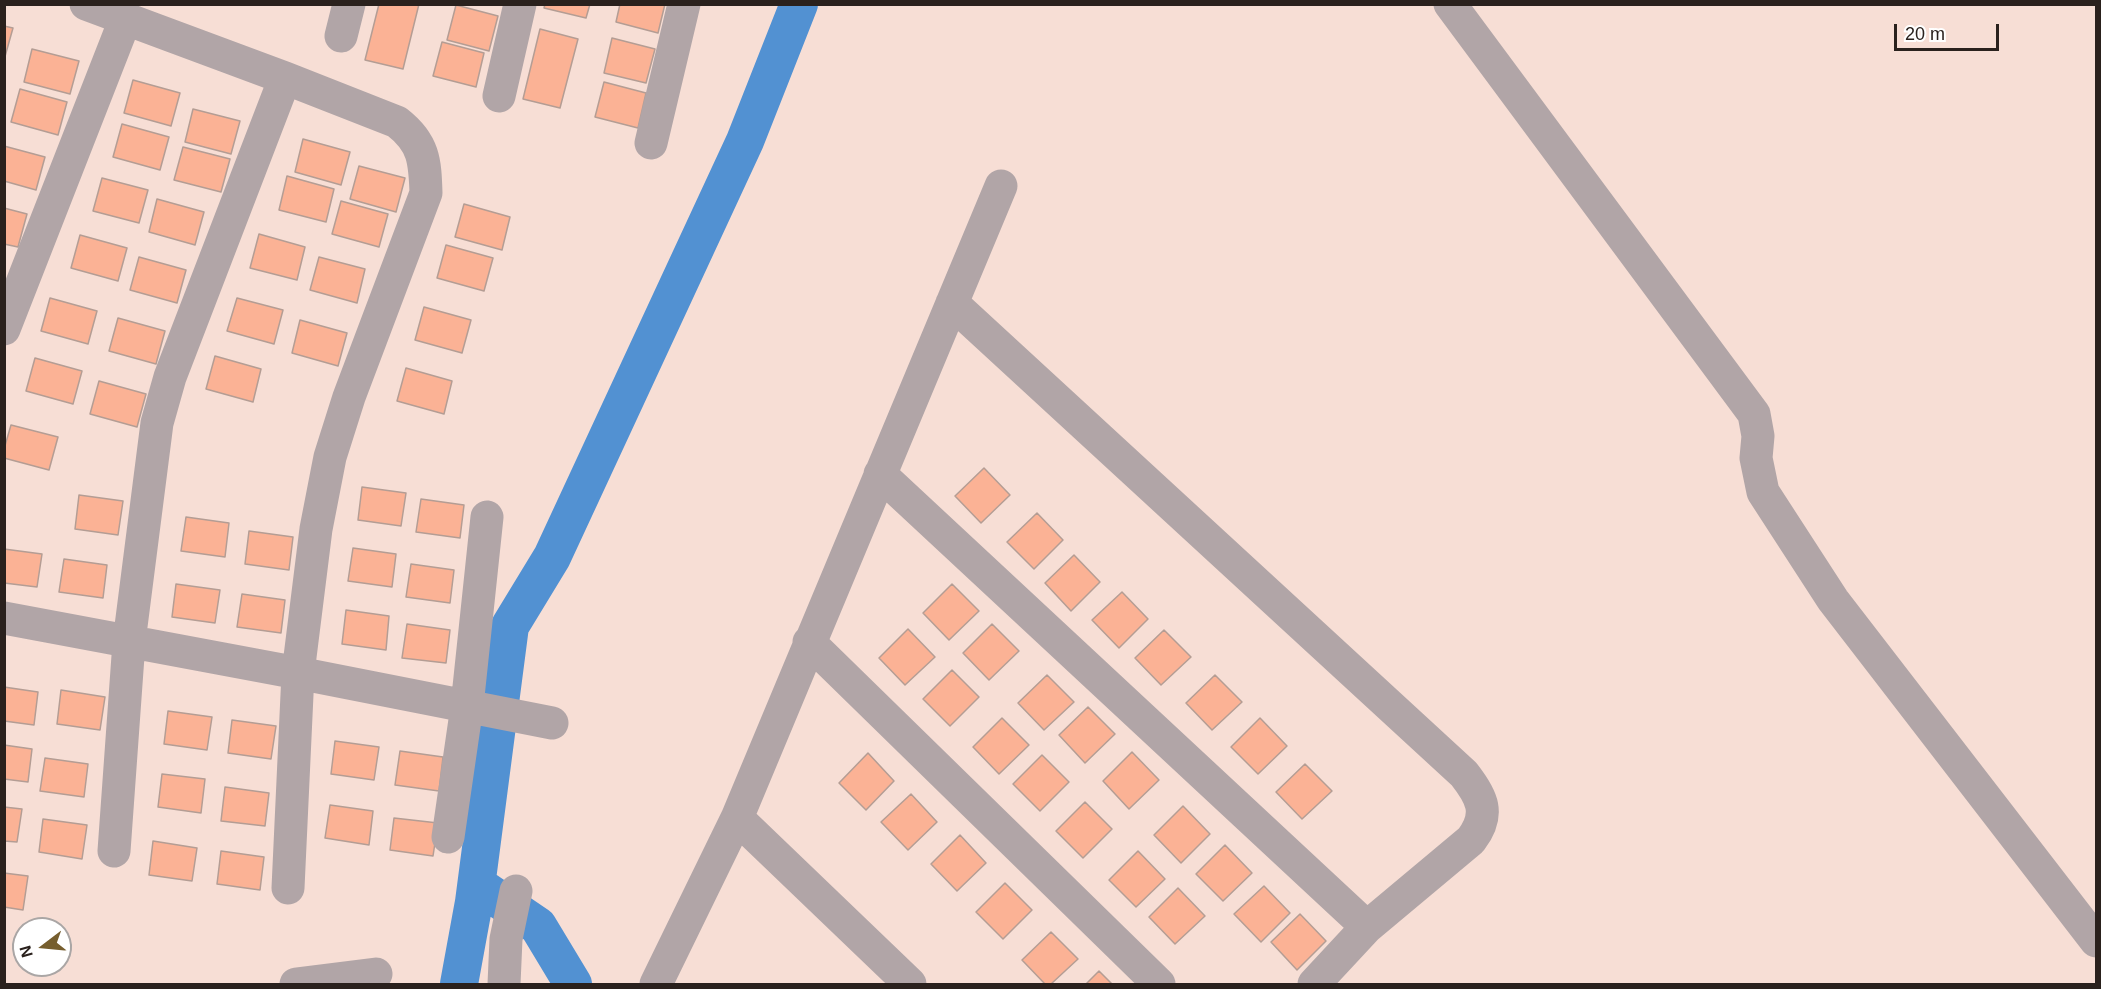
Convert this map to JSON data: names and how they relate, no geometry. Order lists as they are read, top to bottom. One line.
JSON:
{"scale_bar":"20 m","north":"left"}
